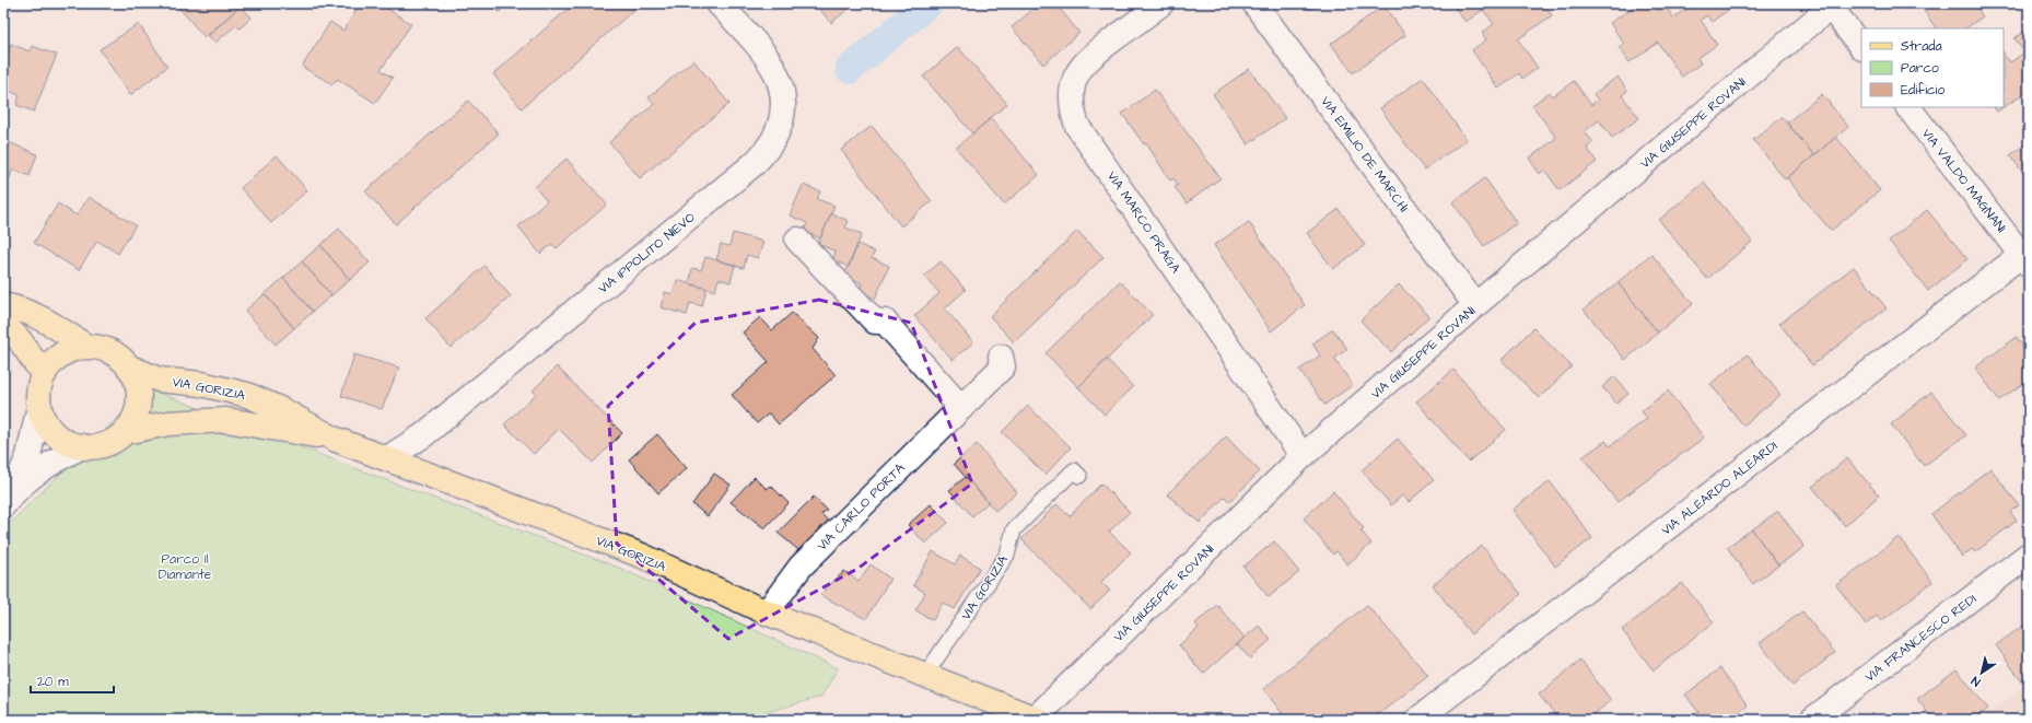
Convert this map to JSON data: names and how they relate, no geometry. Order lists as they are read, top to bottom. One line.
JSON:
{"streets":{"main road":["VIA GORIZIA"],"street":["VIA GIUSEPPE ROVANI","VIA EMILIO DE MARCHI","VIA VALDO MAGNANI","VIA MARCO PRAGA","VIA IPPOLITO NIEVO","VIA ALEARDO ALEARDI","VIA CARLO PORTA","VIA FRANCESCO REDI"]},"crossings":[["VIA GIUSEPPE ROVANI","VIA EMILIO DE MARCHI"],["VIA GIUSEPPE ROVANI","VIA MARCO PRAGA"],["VIA GIUSEPPE ROVANI","VIA GORIZIA"],["VIA VALDO MAGNANI","VIA ALEARDO ALEARDI"],["VIA IPPOLITO NIEVO","VIA GORIZIA"],["VIA GORIZIA","VIA CARLO PORTA"]],"parks":["Parco Il Diamante"],"legend":["Strada","Parco","Edificio"],"scale_bar":"20 m","north":"bottom left"}
